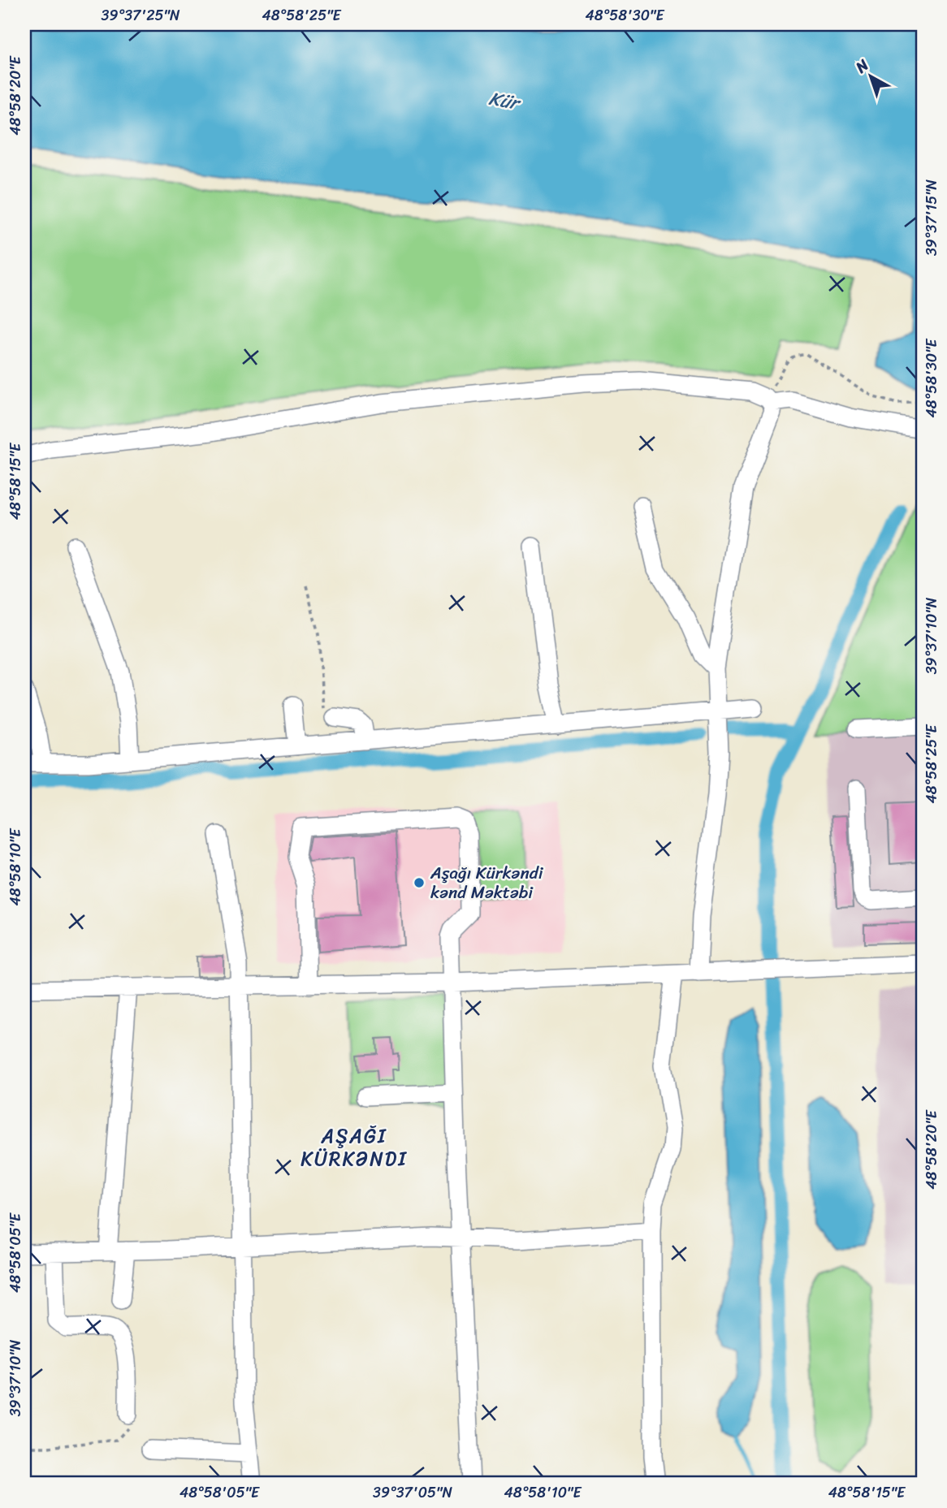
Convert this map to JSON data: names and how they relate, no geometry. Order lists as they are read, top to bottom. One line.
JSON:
{"districts":["AŞAĞI KÜRKƏNDI"],"water":["Kür"],"places":["Aşağı Kürkəndi kənd Məktəbi"],"north":"top left","coordinates":["39°37'25\"N","48°58'25\"E","48°58'30\"E","48°58'20\"E","39°37'15\"N","48°58'15\"E","39°37'10\"N","48°58'10\"E","48°58'05\"E","39°37'05\"N"]}
